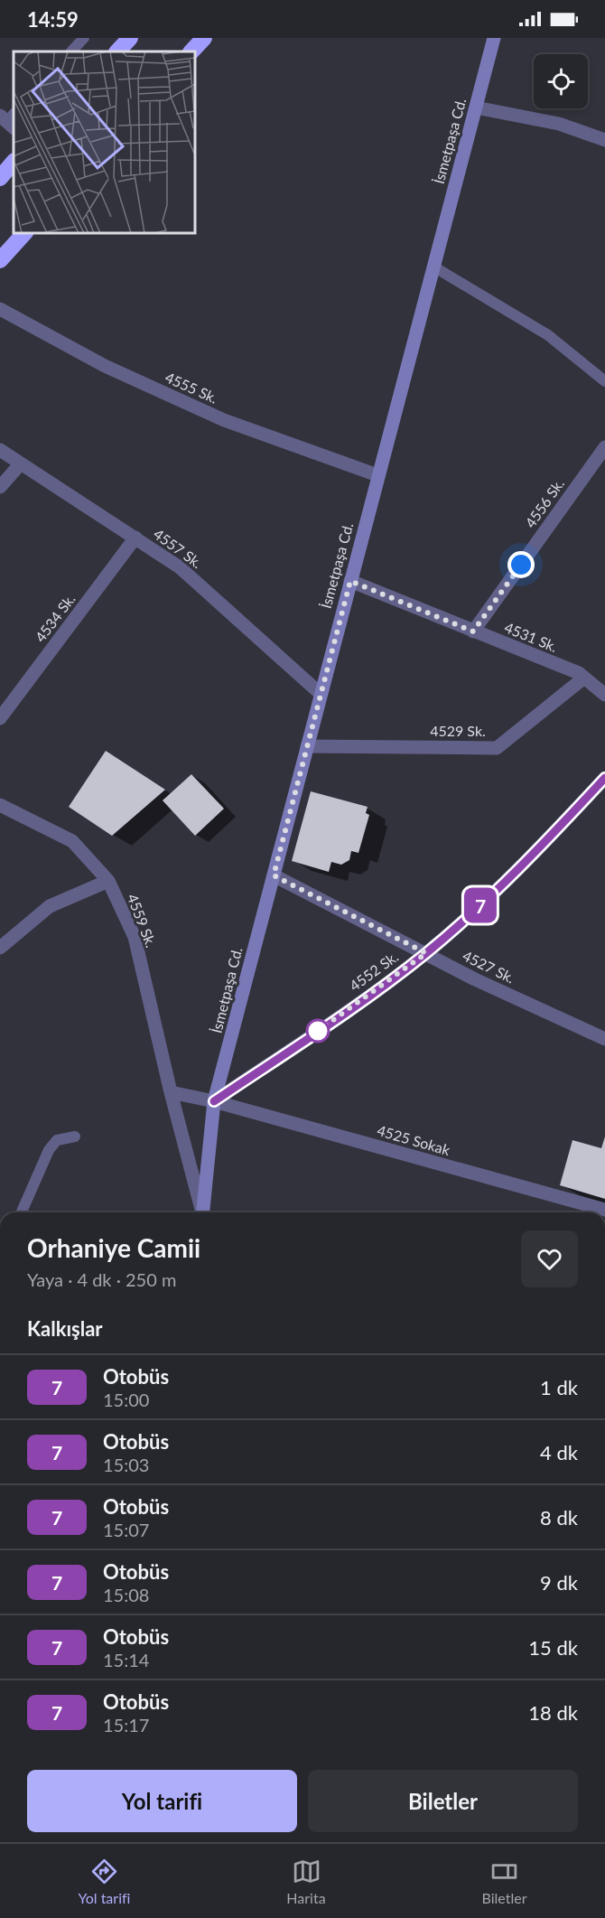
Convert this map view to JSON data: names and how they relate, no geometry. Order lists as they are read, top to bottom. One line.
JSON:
{"streets":{"main road":["İsmetpaşa Cd."],"street":["4555 Sk.","4556 Sk.","4557 Sk.","4534 Sk.","4531 Sk.","4529 Sk.","4559 Sk.","4527 Sk.","4552 Sk.","4525 Sokak"]},"crossings":[["İsmetpaşa Cd.","4555 Sk."],["İsmetpaşa Cd.","4557 Sk."],["İsmetpaşa Cd.","4531 Sk."],["İsmetpaşa Cd.","4529 Sk."],["İsmetpaşa Cd.","4527 Sk."],["İsmetpaşa Cd.","4552 Sk."],["İsmetpaşa Cd.","4525 Sokak"],["4556 Sk.","4531 Sk."],["4557 Sk.","4534 Sk."],["4531 Sk.","4529 Sk."],["4527 Sk.","4552 Sk."],["4552 Sk.","4525 Sokak"]],"lines":["bus line 7"],"page":{"status":"14:59","on_map":"7","heading":[["Orhaniye Camii","Yaya · 4 dk · 250 m"],"Kalkışlar"],"list":[{"mark":"7","name":"Otobüs","note":"15:00","value":"1 dk"},{"mark":"7","name":"Otobüs","note":"15:03","value":"4 dk"},{"mark":"7","name":"Otobüs","note":"15:07","value":"8 dk"},{"mark":"7","name":"Otobüs","note":"15:08","value":"9 dk"},{"mark":"7","name":"Otobüs","note":"15:14","value":"15 dk"},{"mark":"7","name":"Otobüs","note":"15:17","value":"18 dk"}],"buttons":["Yol tarifi","Biletler"],"tabs":["Yol tarifi","Harita","Biletler"]}}
